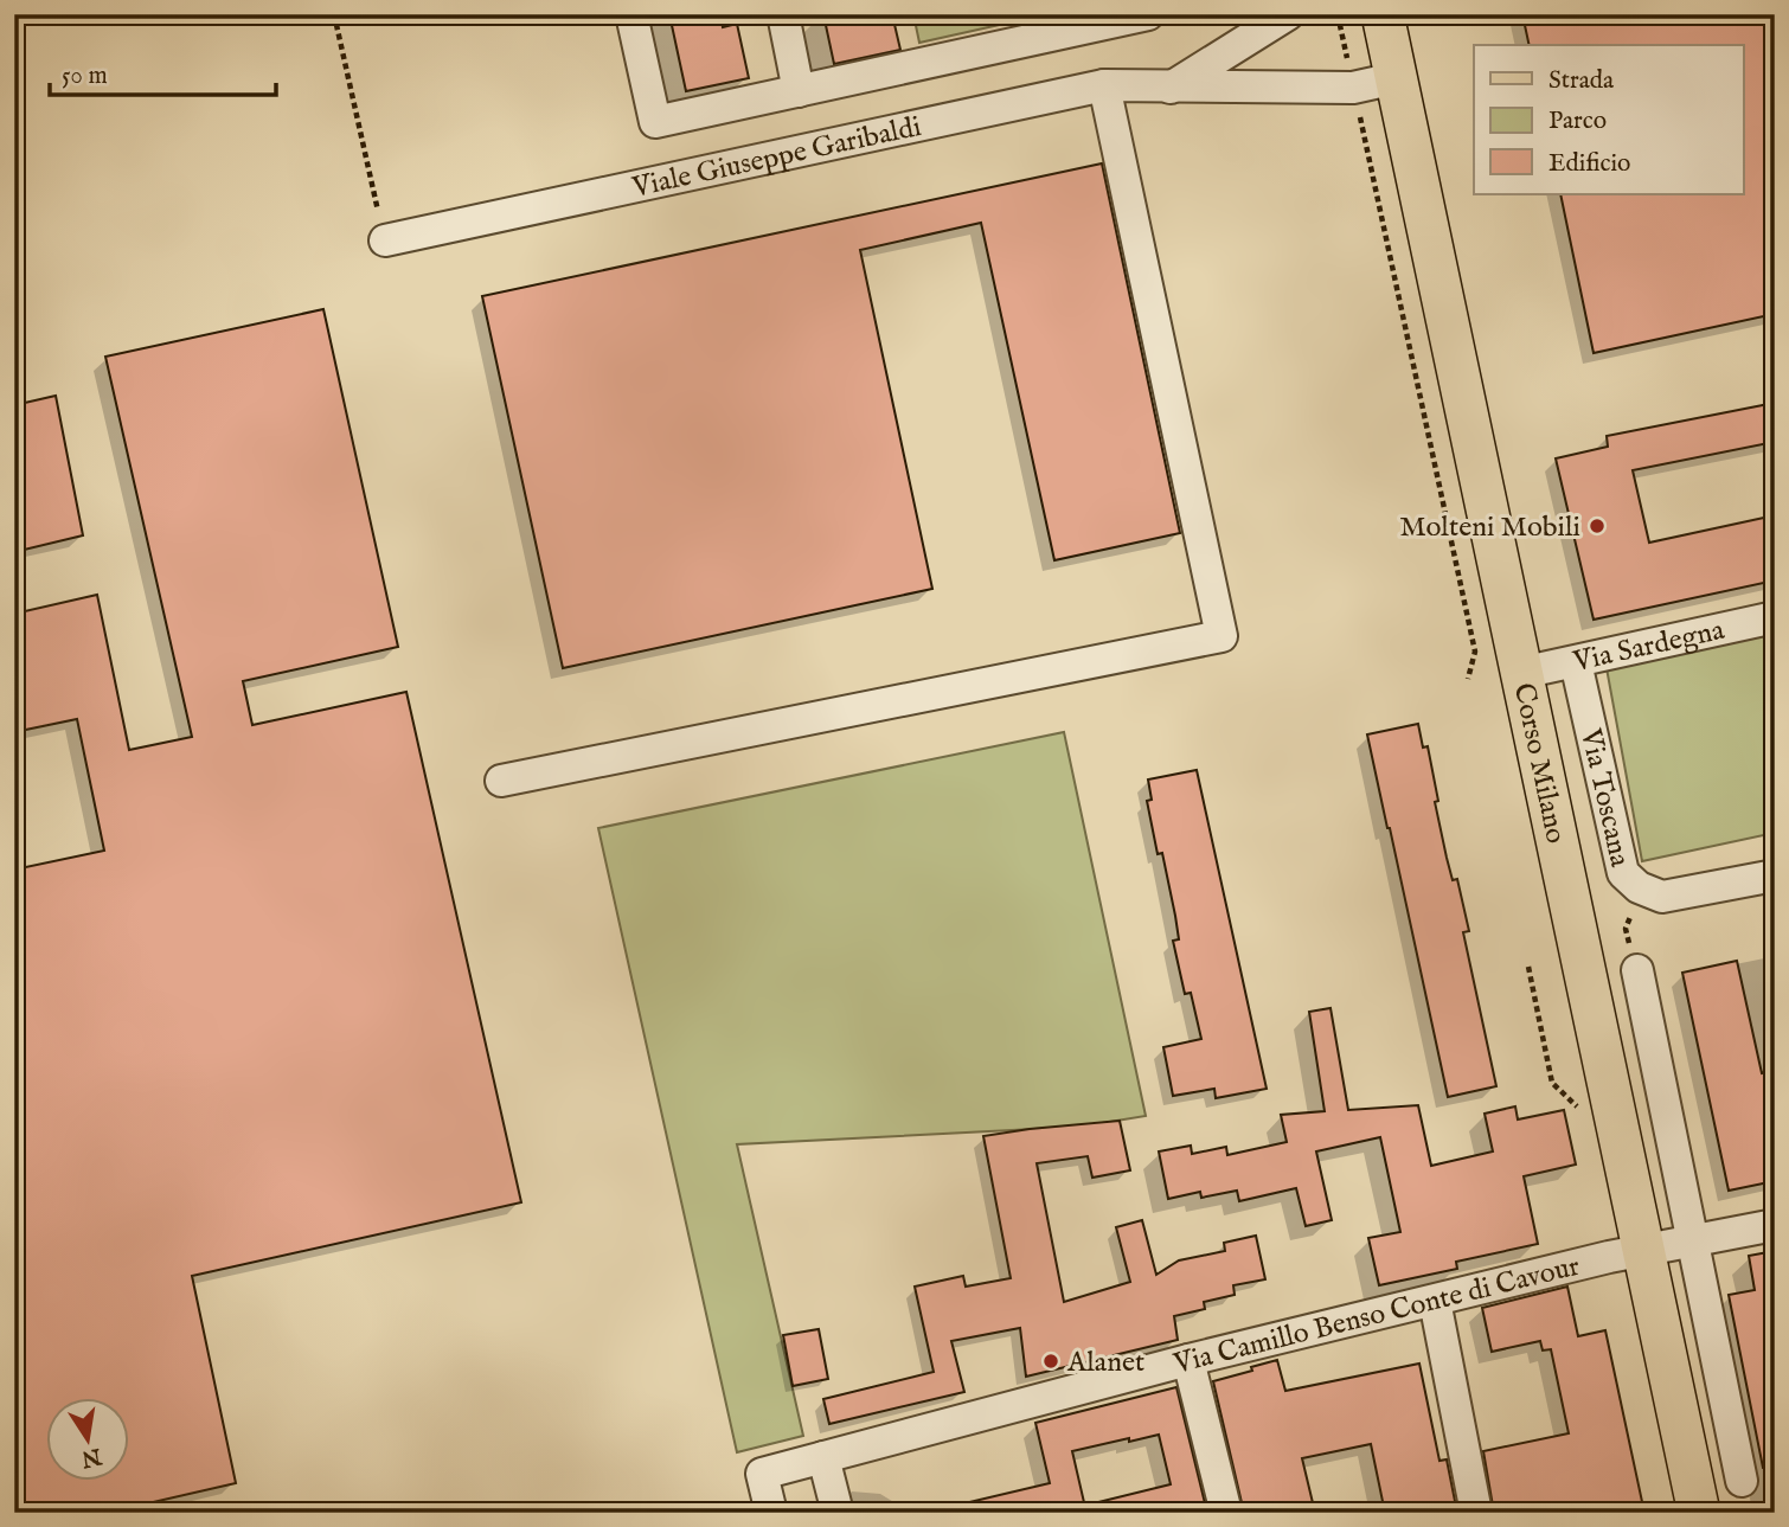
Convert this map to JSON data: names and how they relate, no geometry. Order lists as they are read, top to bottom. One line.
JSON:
{"streets":{"main road":["Corso Milano"],"street":["Viale Giuseppe Garibaldi","Via Sardegna","Via Toscana","Via Camillo Benso Conte di Cavour"]},"crossings":[["Viale Giuseppe Garibaldi","Corso Milano"],["Via Sardegna","Corso Milano"],["Via Sardegna","Via Toscana"],["Corso Milano","Via Camillo Benso Conte di Cavour"]],"places":["Molteni Mobili","Alanet"],"legend":["Strada","Parco","Edificio"],"scale_bar":"50 m","north":"bottom"}
